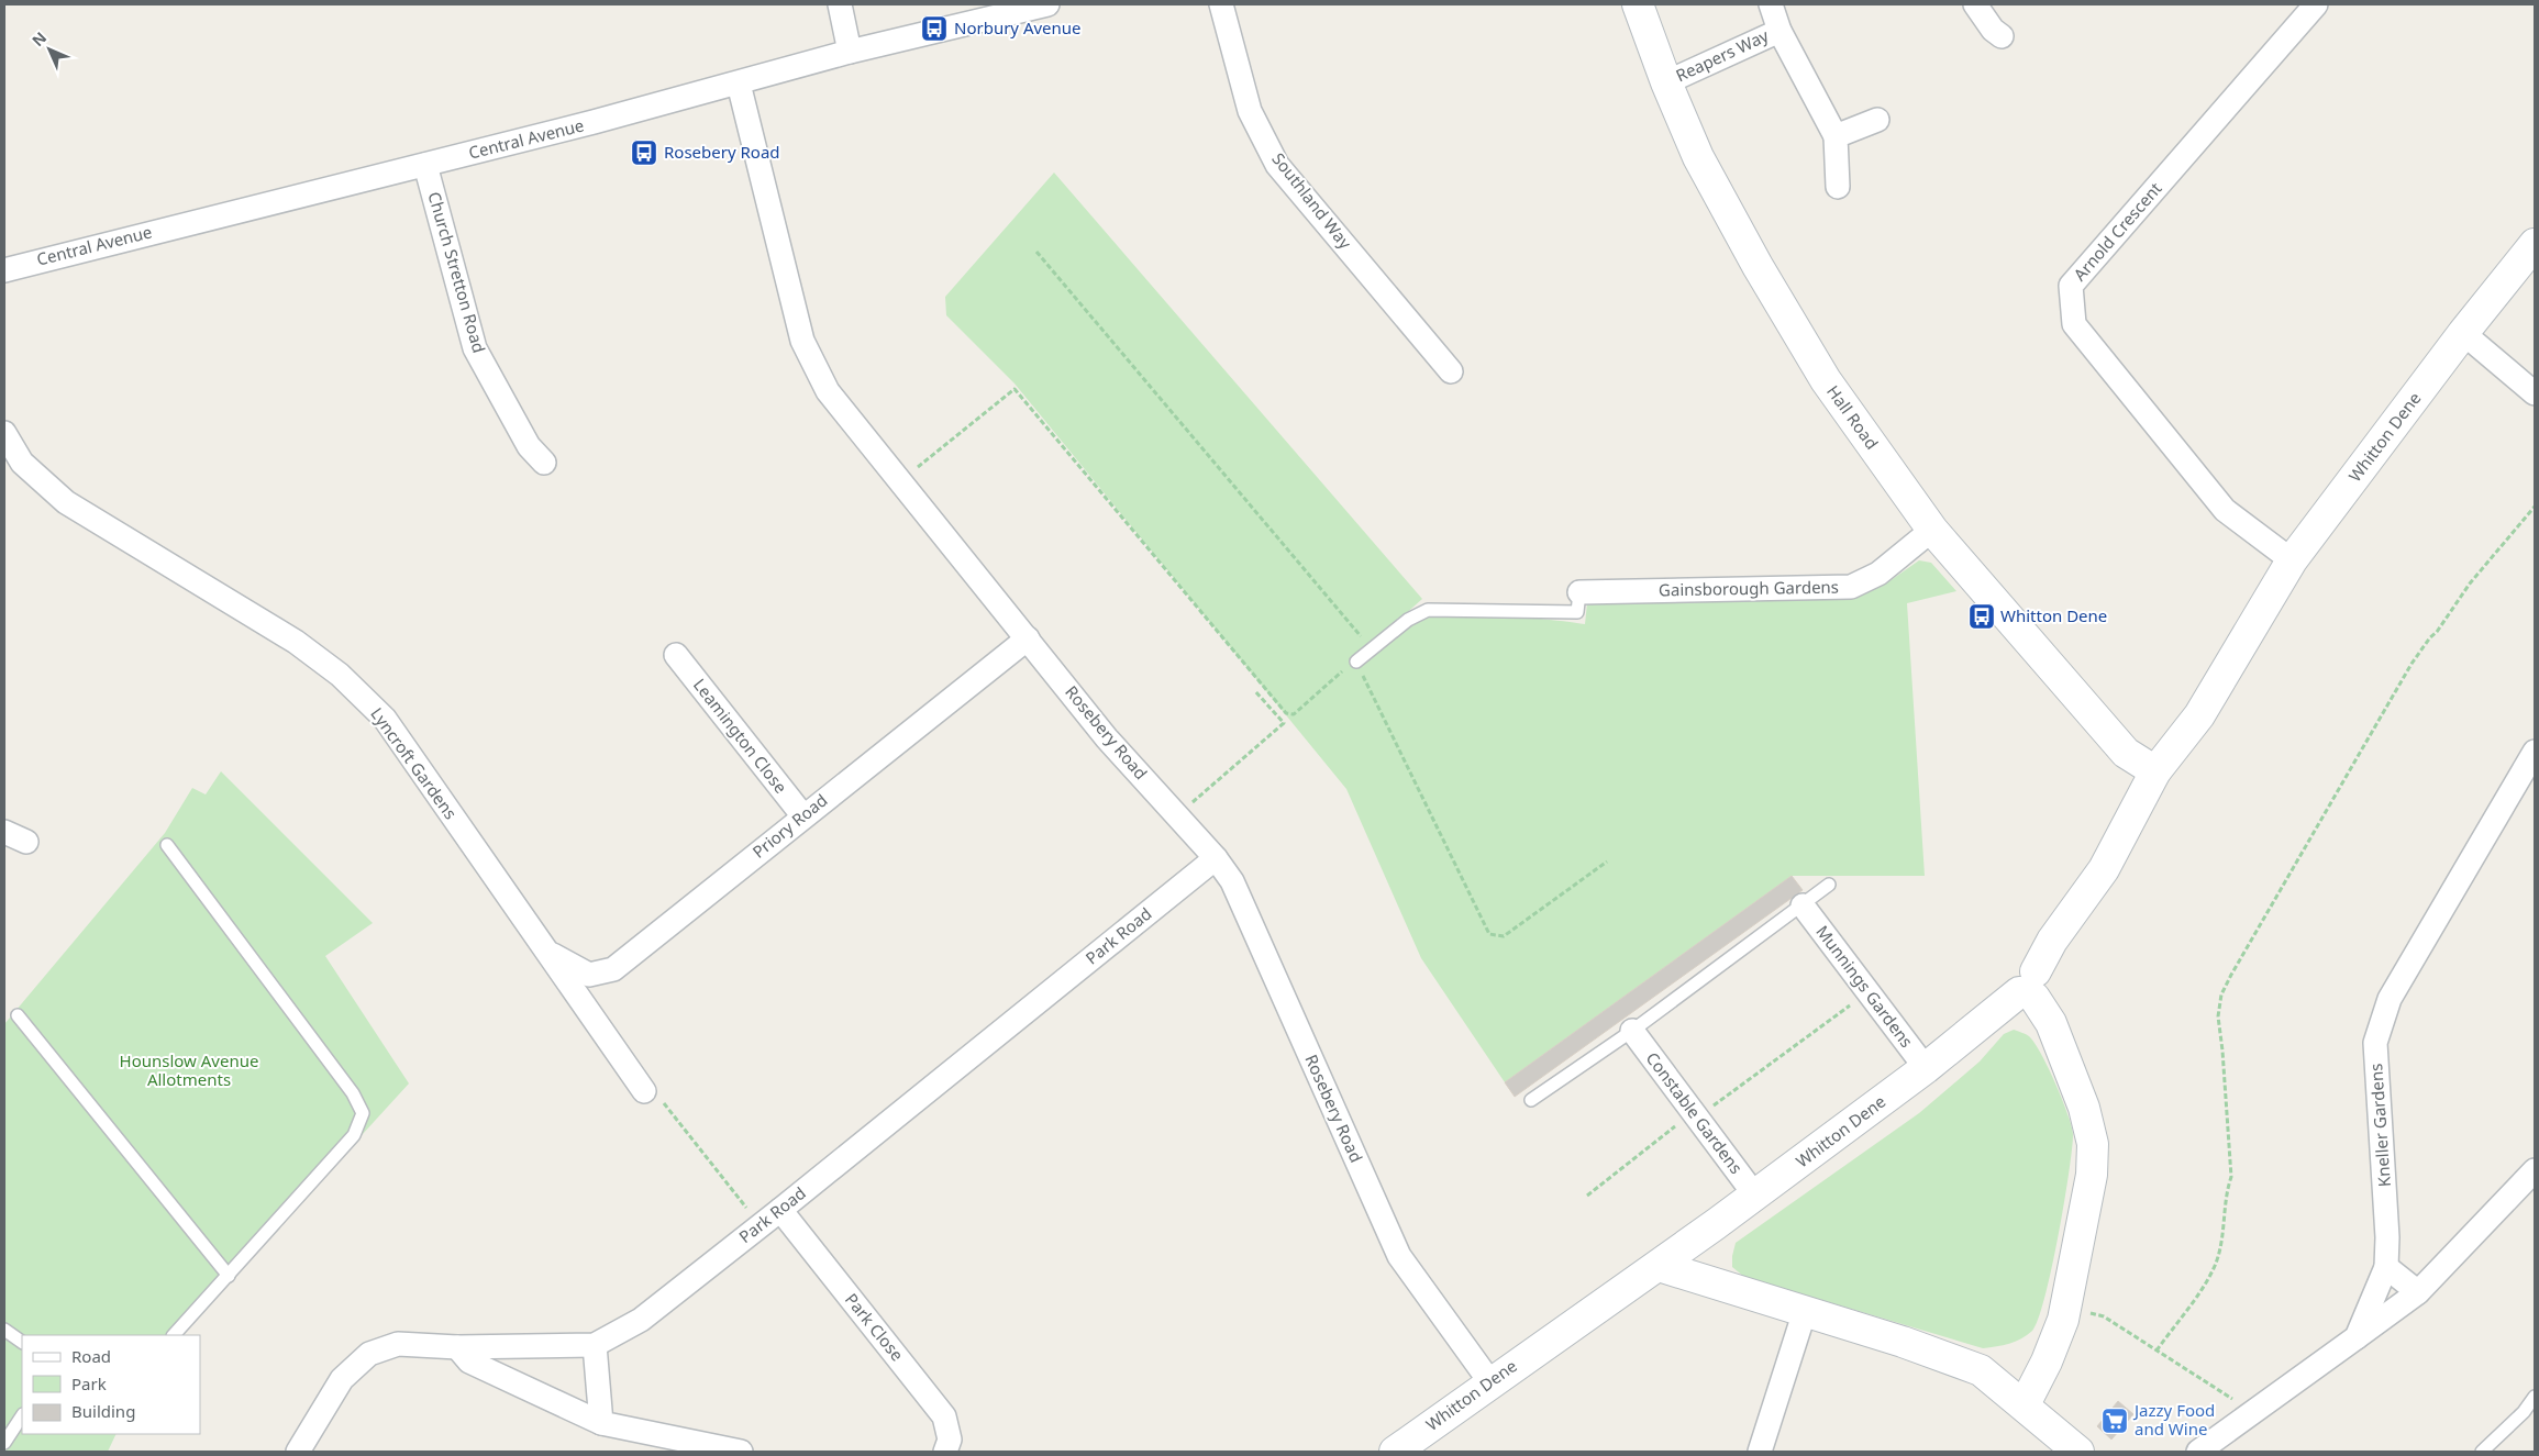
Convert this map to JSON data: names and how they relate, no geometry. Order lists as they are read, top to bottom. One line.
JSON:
{"streets":{"street":["Reapers Way","Central Avenue","Southland Way","Arnold Crescent","Church Stretton Road","Hall Road","Whitton Dene","Gainsborough Gardens","Rosebery Road","Leamington Close","Lyncroft Gardens","Priory Road","Park Road","Munnings Gardens","Constable Gardens","Kneller Gardens","Park Close"]},"crossings":[["Reapers Way","Hall Road"],["Central Avenue","Church Stretton Road"],["Central Avenue","Rosebery Road"],["Arnold Crescent","Whitton Dene"],["Hall Road","Whitton Dene"],["Hall Road","Gainsborough Gardens"],["Whitton Dene","Rosebery Road"],["Whitton Dene","Munnings Gardens"],["Whitton Dene","Constable Gardens"],["Rosebery Road","Priory Road"],["Rosebery Road","Park Road"],["Leamington Close","Priory Road"],["Lyncroft Gardens","Priory Road"],["Park Road","Park Close"]],"parks":["Hounslow Avenue Allotments"],"places":{"bus stop":["Norbury Avenue","Rosebery Road","Whitton Dene"],"supermarket":["Jazzy Food and Wine"]},"legend":["Road","Park","Building"],"north":"top left"}
